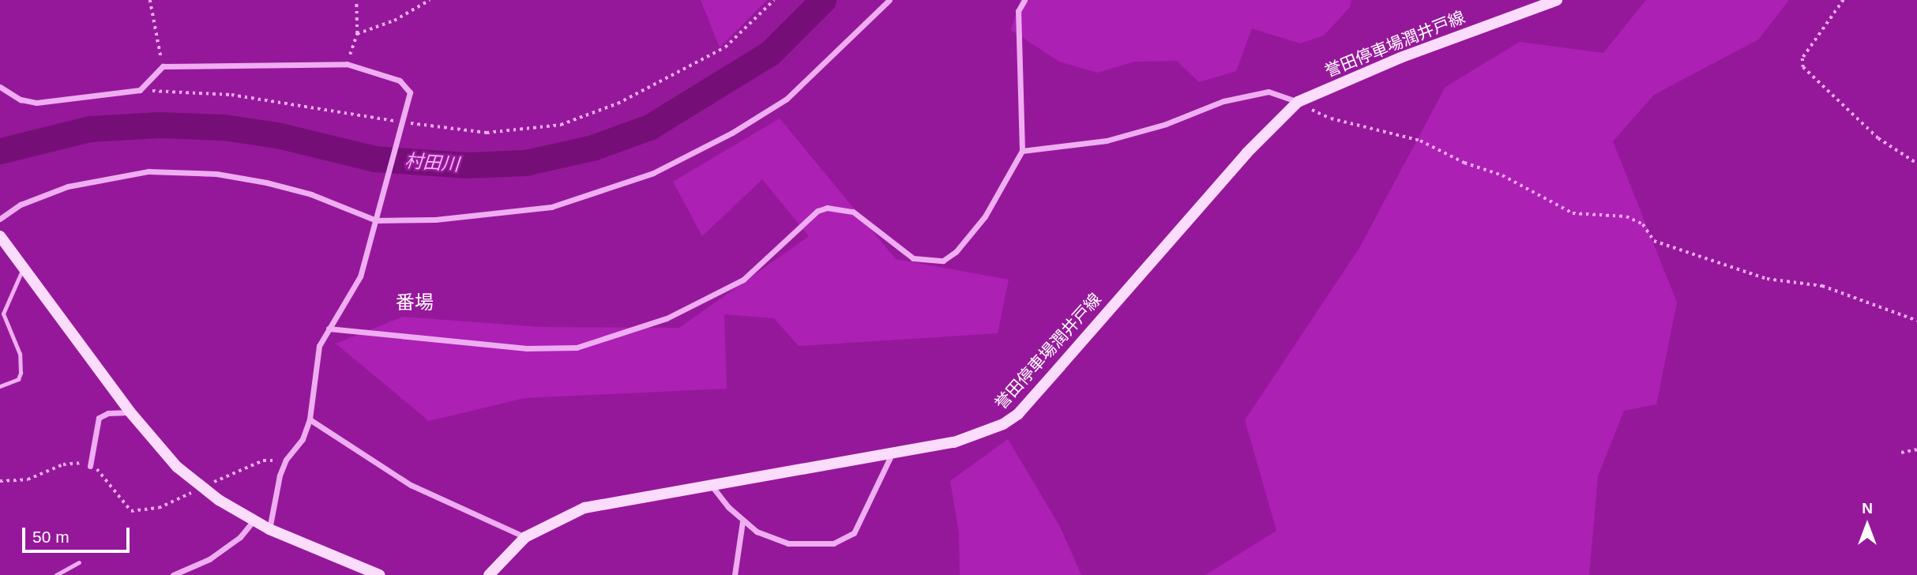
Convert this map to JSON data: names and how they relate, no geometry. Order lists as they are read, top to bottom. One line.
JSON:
{"streets":{"main road":["誉田停車場潤井戸線"]},"districts":["番場"],"water":["村田川"],"scale_bar":"50 m","north":"top"}
